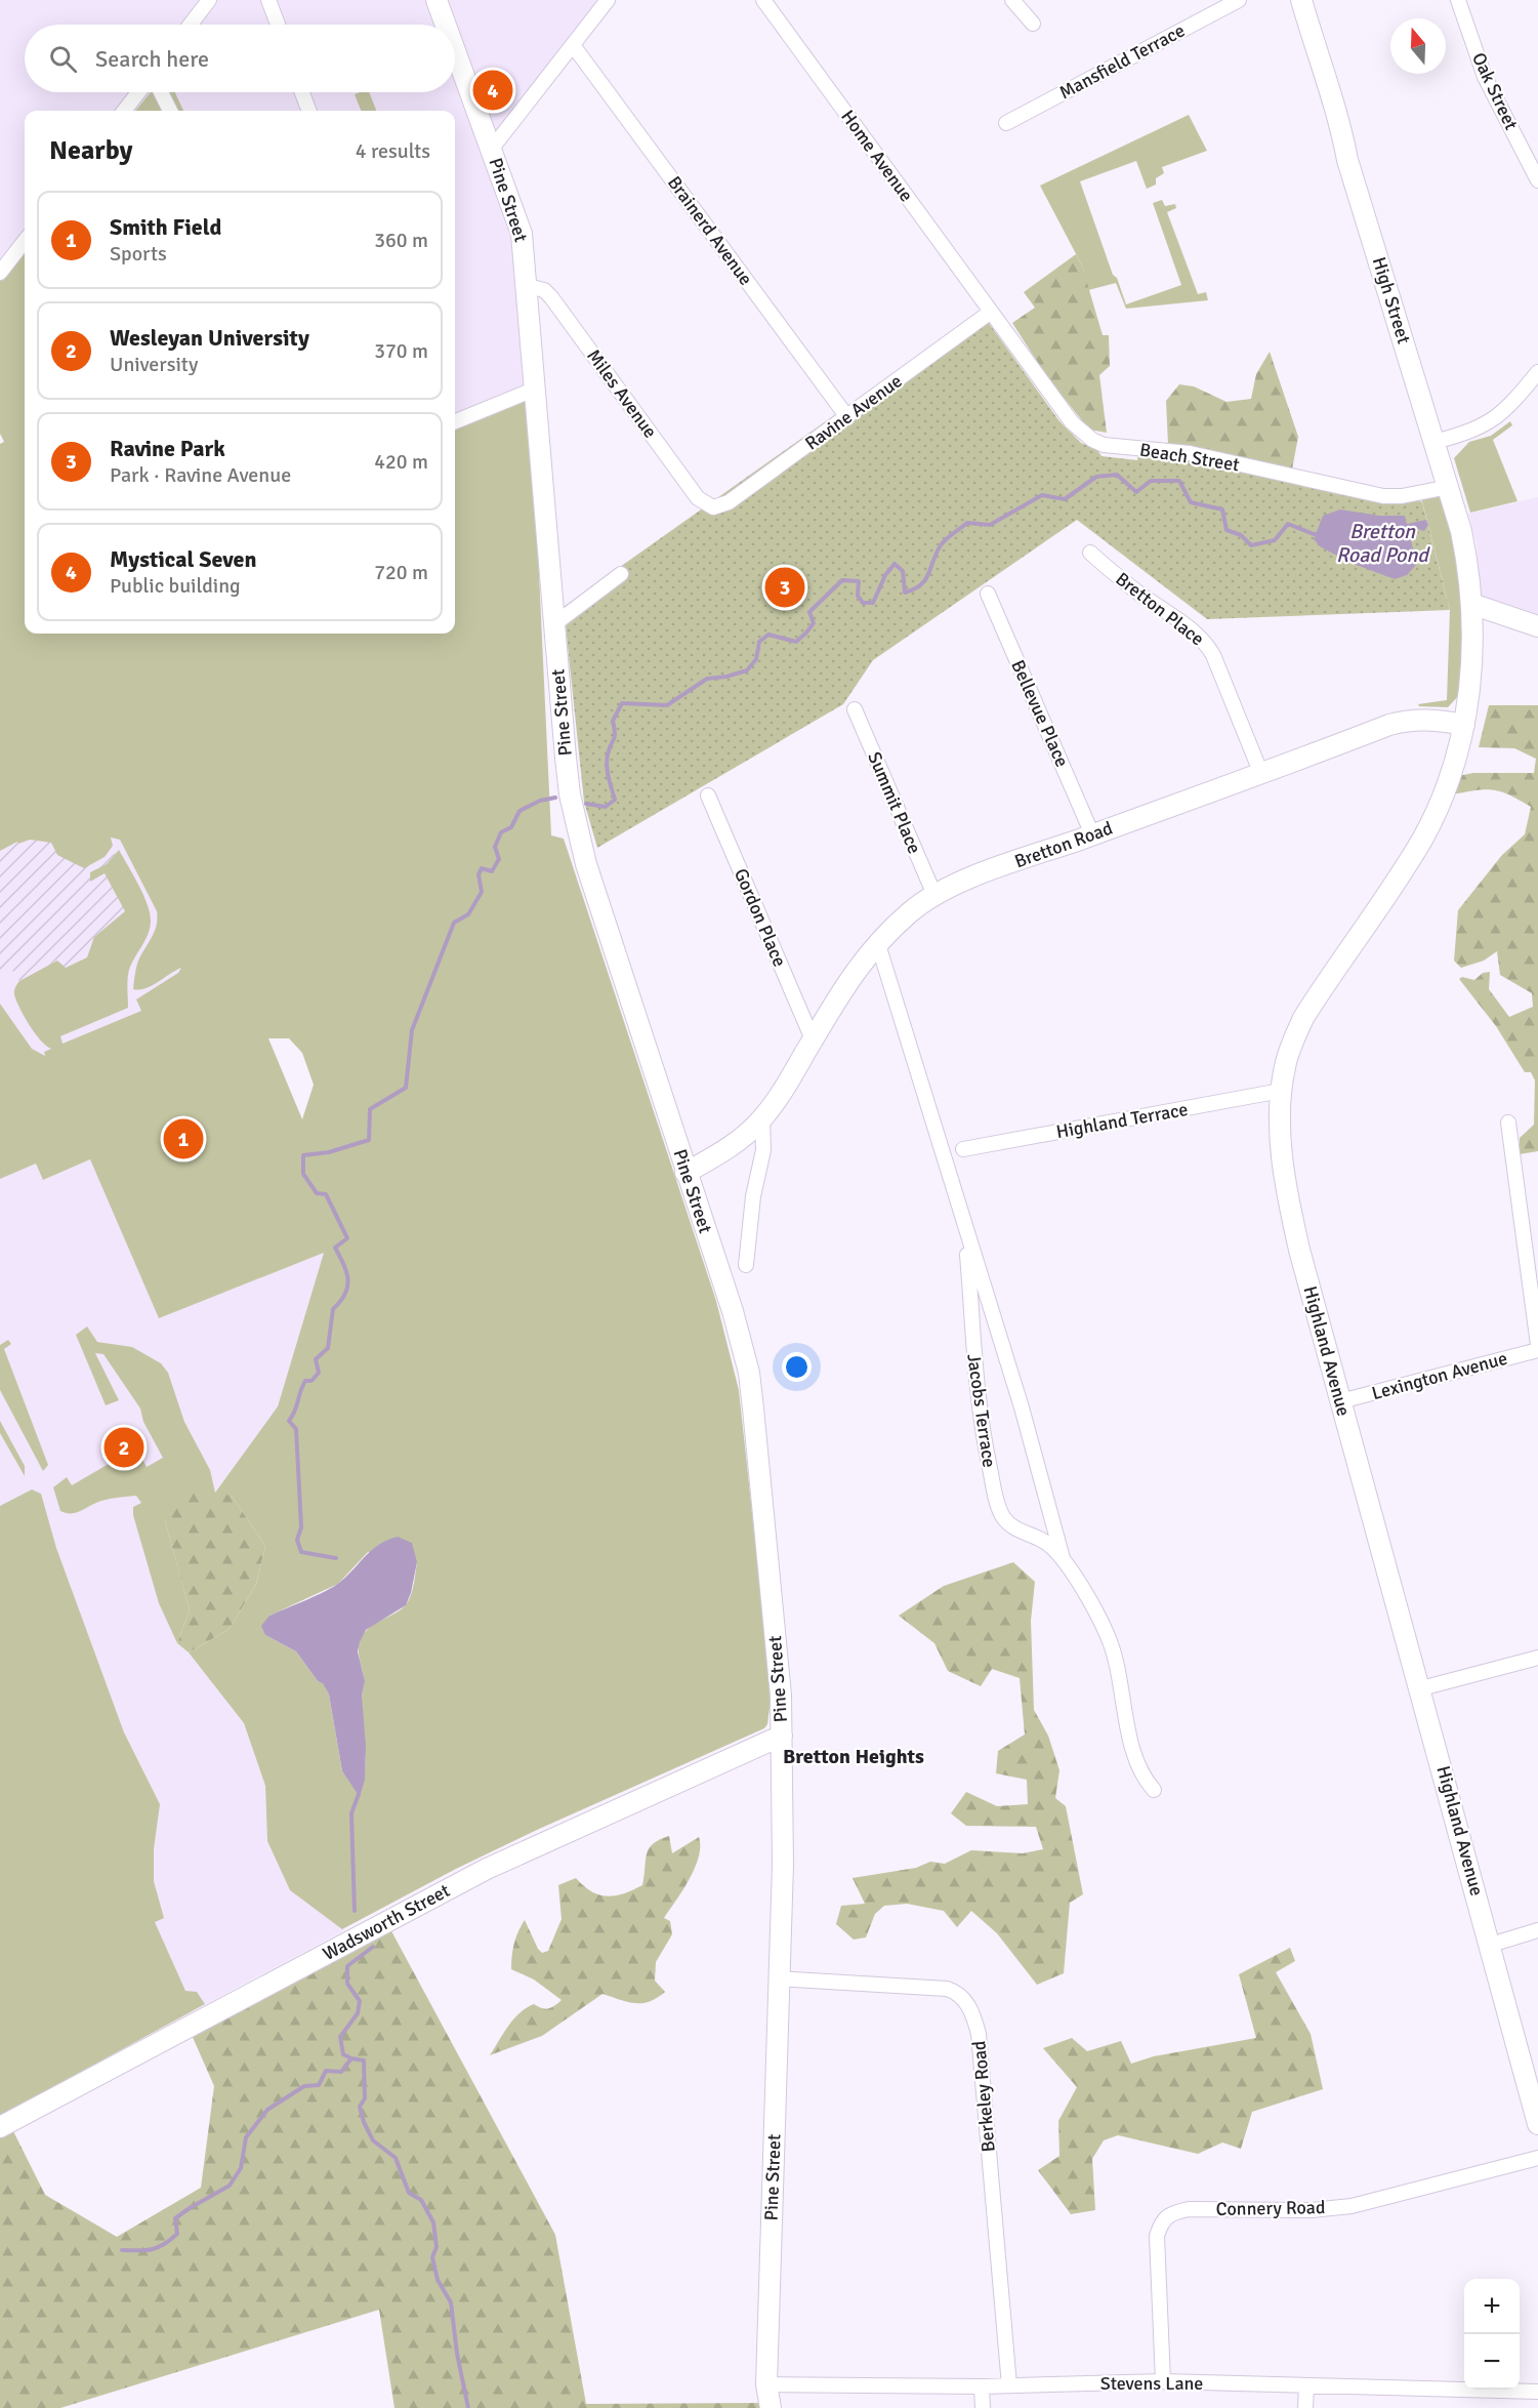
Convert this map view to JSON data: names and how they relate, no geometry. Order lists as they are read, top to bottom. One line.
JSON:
{"streets":{"street":["Mansfield Terrace","Oak Street","Home Avenue","Pine Street","Brainerd Avenue","High Street","Miles Avenue","Ravine Avenue","Beach Street","Bretton Place","Bellevue Place","Summit Place","Bretton Road","Gordon Place","Highland Terrace","Highland Avenue","Lexington Avenue","Jacobs Terrace","Wadsworth Street","Berkeley Road","Connery Road","Stevens Lane"]},"crossings":[["Home Avenue","Ravine Avenue"],["Home Avenue","Beach Street"],["Pine Street","Miles Avenue"],["Pine Street","Bretton Road"],["Pine Street","Wadsworth Street"],["Pine Street","Berkeley Road"],["Pine Street","Stevens Lane"],["Brainerd Avenue","Ravine Avenue"],["High Street","Beach Street"],["High Street","Highland Avenue"],["Miles Avenue","Ravine Avenue"],["Ravine Avenue","Beach Street"],["Bretton Place","Bretton Road"],["Bellevue Place","Bretton Road"],["Summit Place","Bretton Road"],["Bretton Road","Gordon Place"],["Bretton Road","Highland Avenue"],["Bretton Road","Jacobs Terrace"],["Highland Terrace","Highland Avenue"],["Highland Avenue","Lexington Avenue"],["Berkeley Road","Stevens Lane"],["Connery Road","Stevens Lane"]],"districts":["Bretton Heights"],"water":["Bretton Road Pond"],"north":"top","page":{"search":"Search here","pins":["4","3","1","2"],"heading":["Nearby","4 results"],"list":[{"mark":"1","name":"Smith Field","note":"Sports","value":"360 m"},{"mark":"2","name":"Wesleyan University","note":"University","value":"370 m"},{"mark":"3","name":"Ravine Park","note":"Park · Ravine Avenue","value":"420 m"},{"mark":"4","name":"Mystical Seven","note":"Public building","value":"720 m"}],"map_buttons":["+","−"]}}
